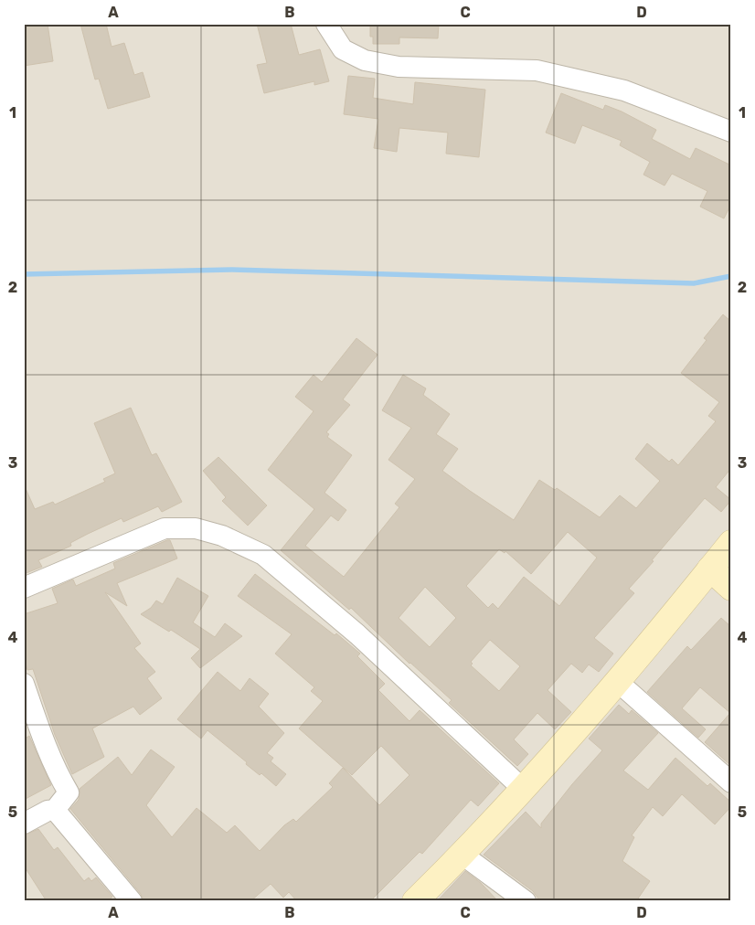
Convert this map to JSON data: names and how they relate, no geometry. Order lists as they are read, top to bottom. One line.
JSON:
{"grid":{"columns":["A","B","C","D"],"rows":["1","2","3","4","5"]}}
